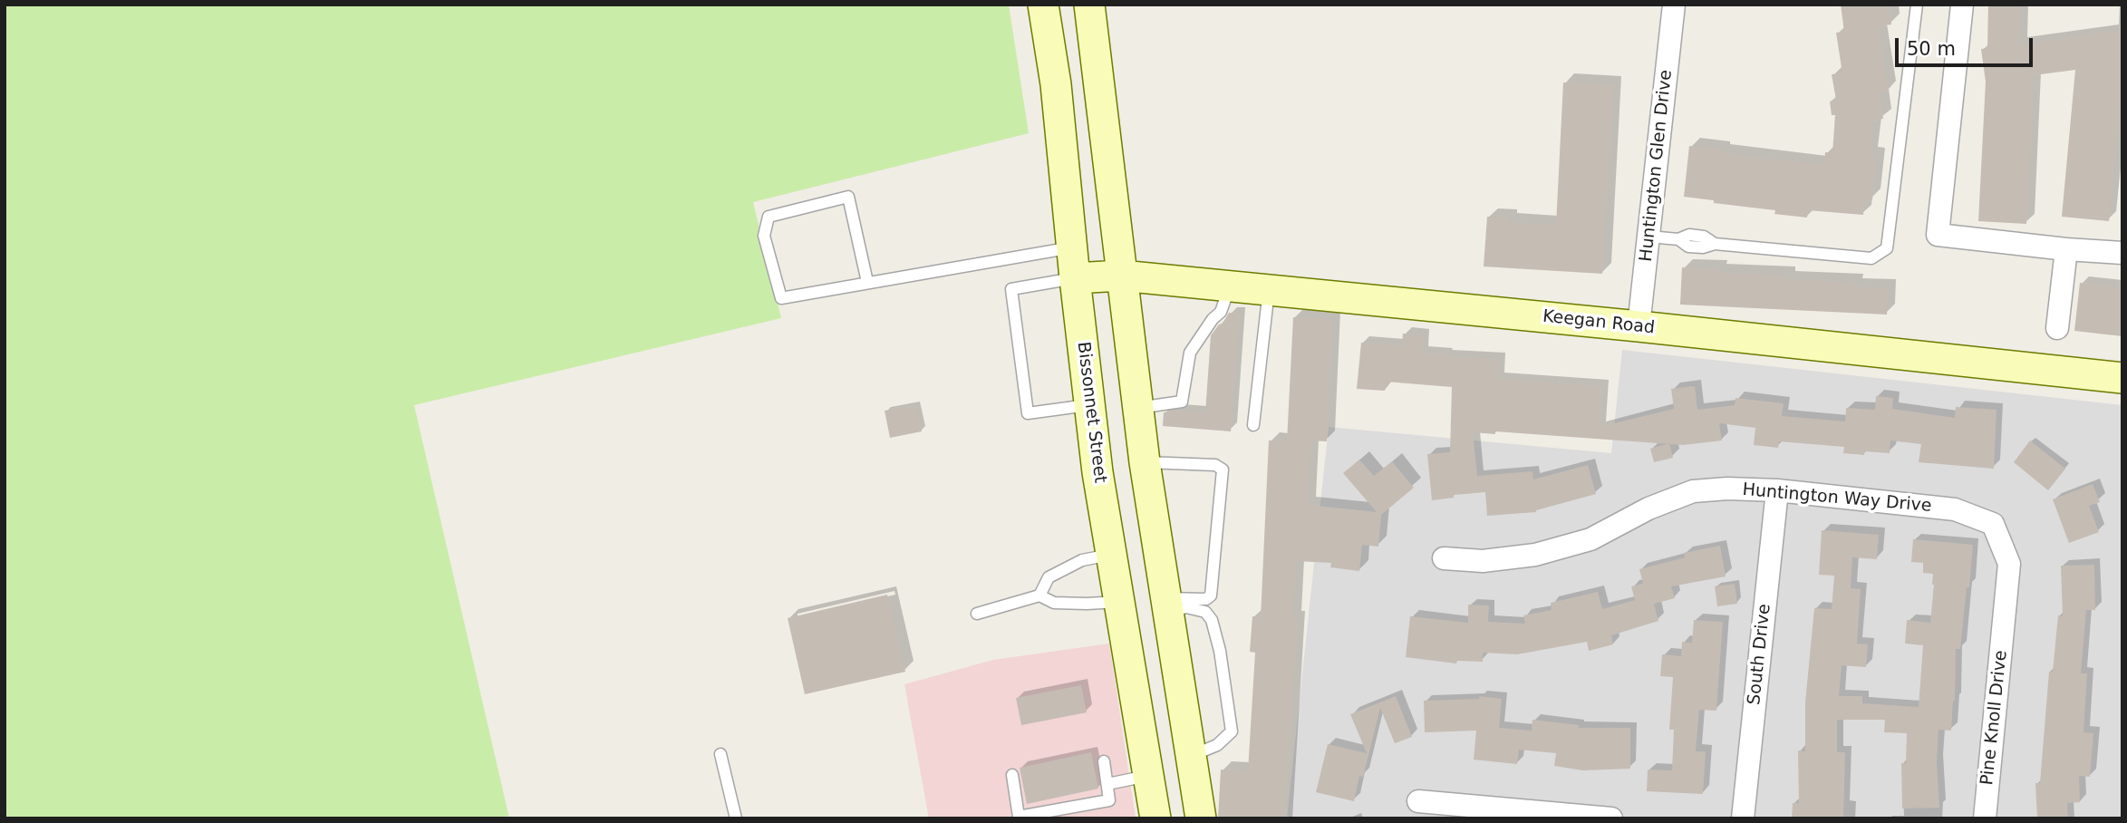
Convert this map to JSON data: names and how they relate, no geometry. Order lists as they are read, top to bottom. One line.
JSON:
{"streets":{"main road":["Keegan Road","Bissonnet Street"],"street":["Huntington Glen Drive","Huntington Way Drive","South Drive","Pine Knoll Drive"]},"crossings":[["Huntington Glen Drive","Keegan Road"],["Keegan Road","Bissonnet Street"],["Huntington Way Drive","South Drive"],["Huntington Way Drive","Pine Knoll Drive"]],"scale_bar":"50 m"}
